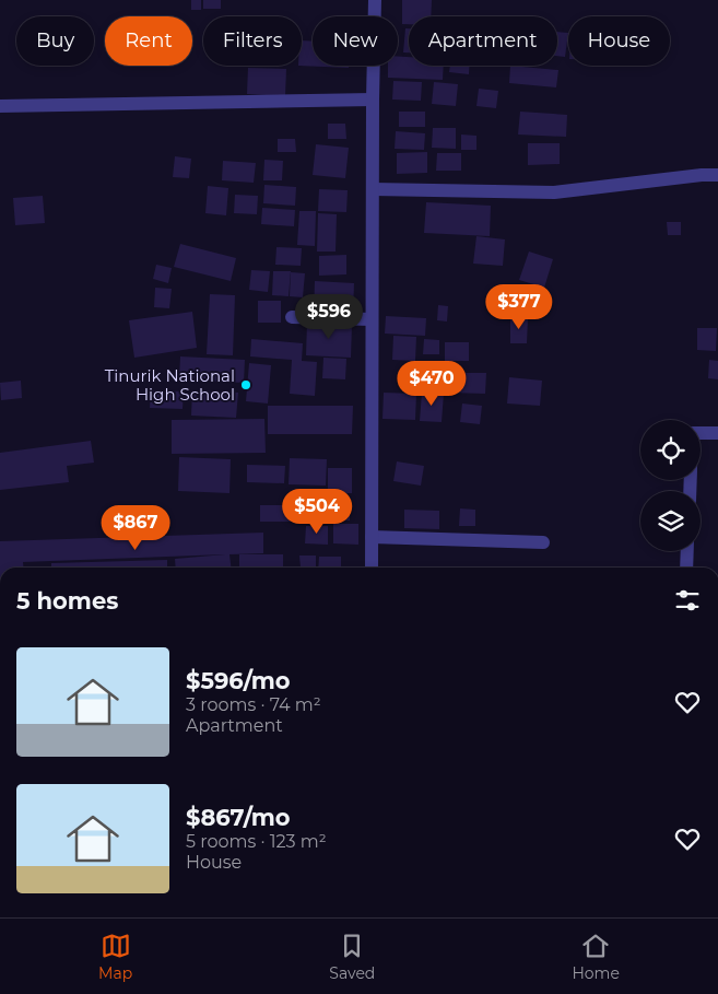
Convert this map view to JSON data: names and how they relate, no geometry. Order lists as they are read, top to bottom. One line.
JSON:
{"places":["Tinurik National High School"],"page":{"chip":["Buy","Rent","Filters","New","Apartment","House"],"price":["$377","$596","$470","$504","$867"],"heading":"5 homes","list":[{"name":"$596/mo","note":"3 rooms · 74 m² · Apartment"},{"name":"$867/mo","note":"5 rooms · 123 m² · House"}],"tabs":["Map","Saved","Home"]}}
